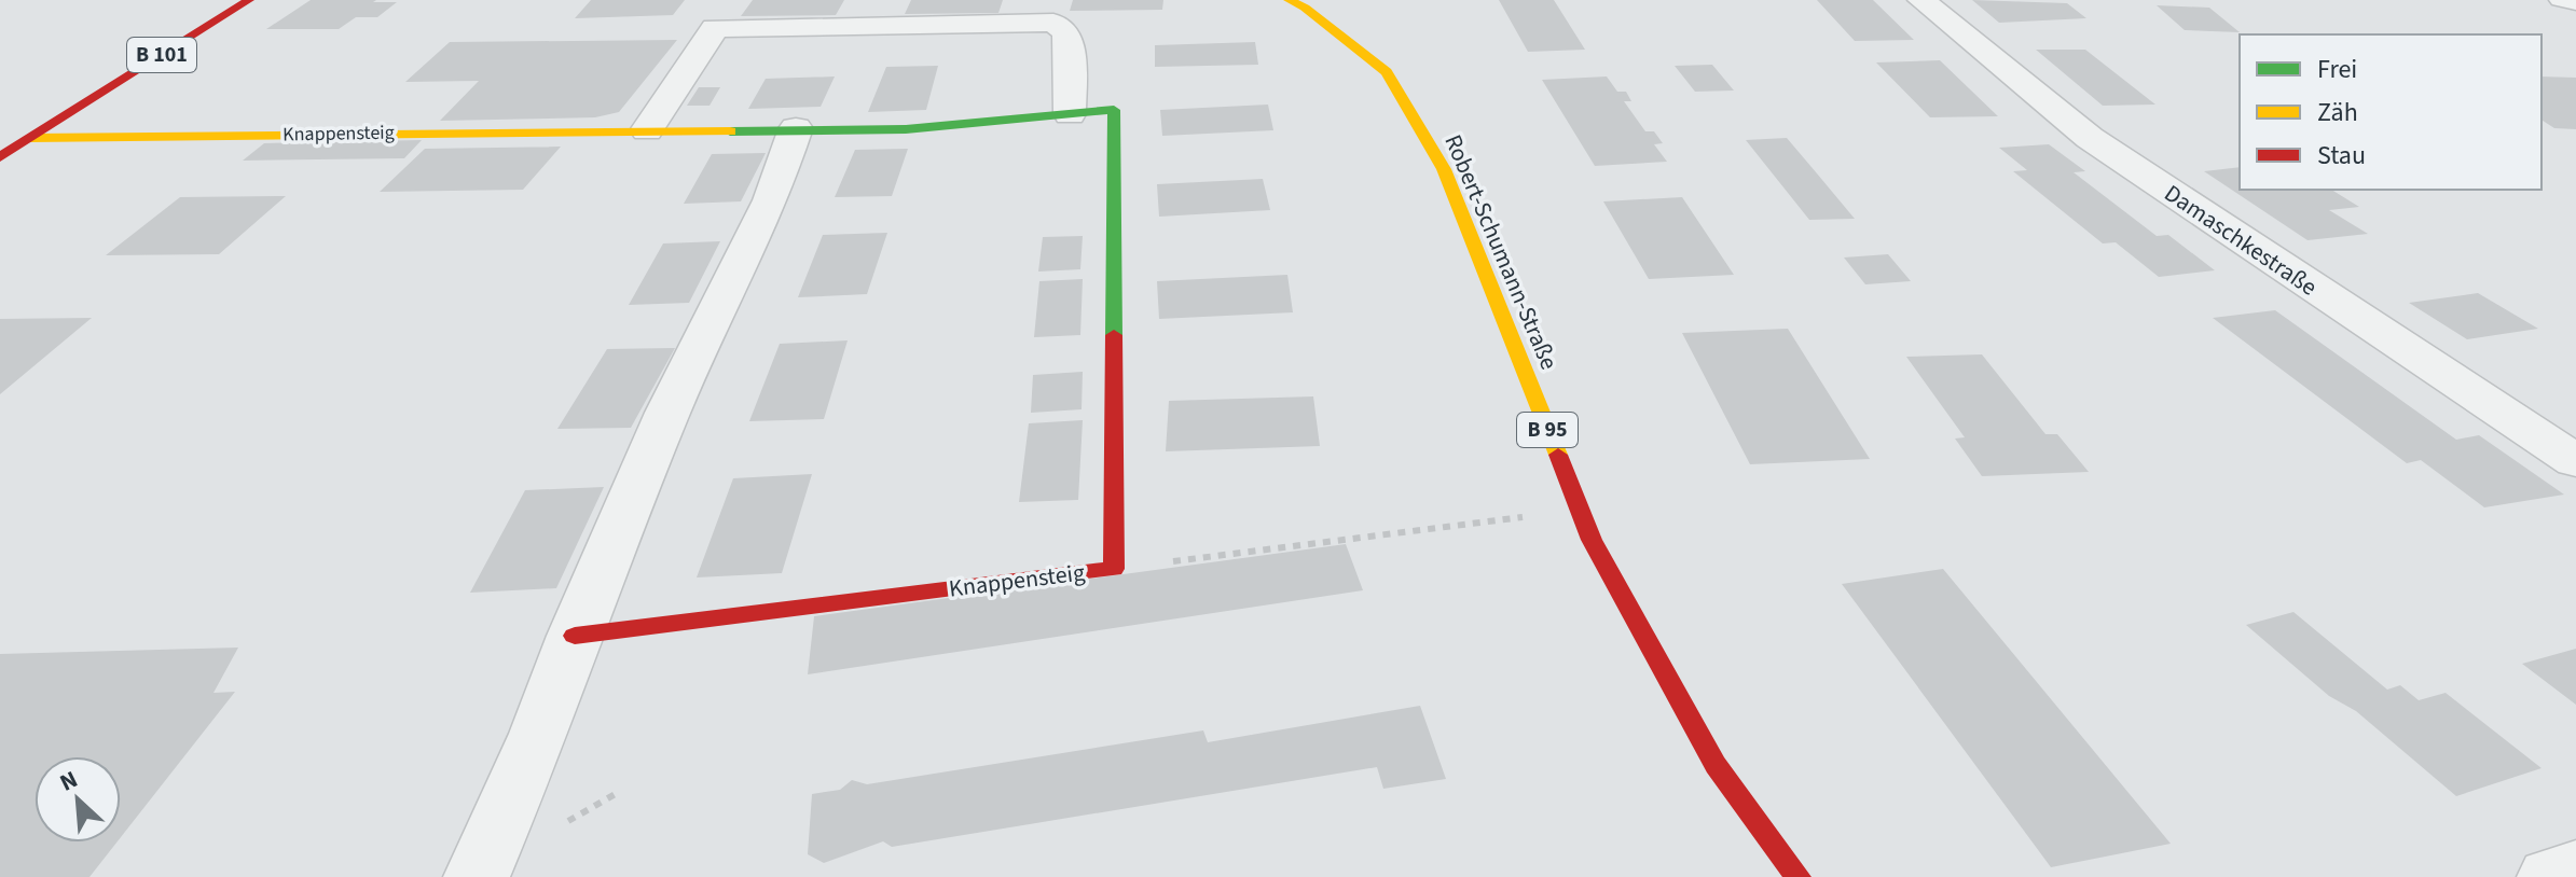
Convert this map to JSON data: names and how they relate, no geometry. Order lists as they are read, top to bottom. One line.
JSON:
{"streets":{"street":["B 101","Knappensteig","Damaschkestraße","Robert-Schumann-Straße","B 95"]},"crossings":[["B 101","Knappensteig"]],"legend":["Frei","Zäh","Stau"],"north":"top left"}
